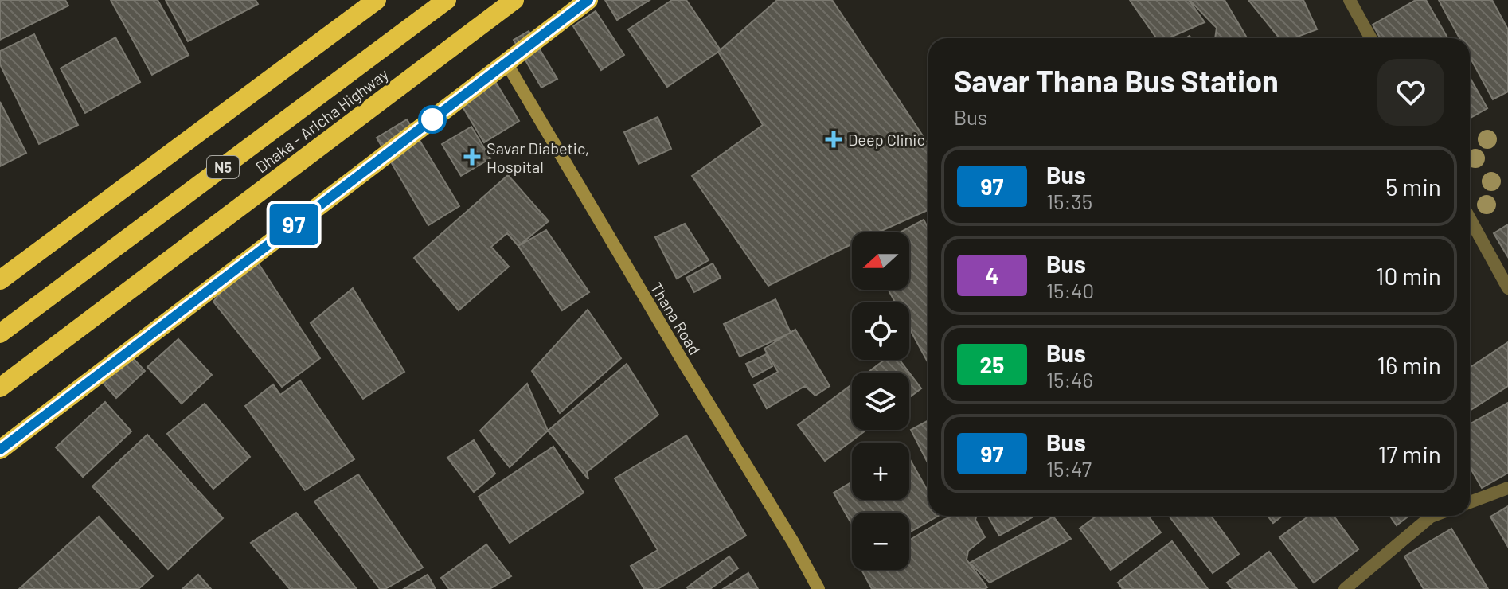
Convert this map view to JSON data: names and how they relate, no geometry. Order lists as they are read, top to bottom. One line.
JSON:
{"streets":{"highway":["Dhaka - Aricha Highway","N5"],"street":["Thana Road"]},"places":{"health":["Deep Clinic","Savar Diabetic, Hospital"]},"lines":["bus line 97"],"north":"left","page":{"on_map":"97","heading":["Savar Thana Bus Station","Bus"],"list":[{"mark":"97","name":"Bus","note":"15:35","value":"5 min"},{"mark":"4","name":"Bus","note":"15:40","value":"10 min"},{"mark":"25","name":"Bus","note":"15:46","value":"16 min"},{"mark":"97","name":"Bus","note":"15:47","value":"17 min"}],"map_buttons":["+","−"]}}
